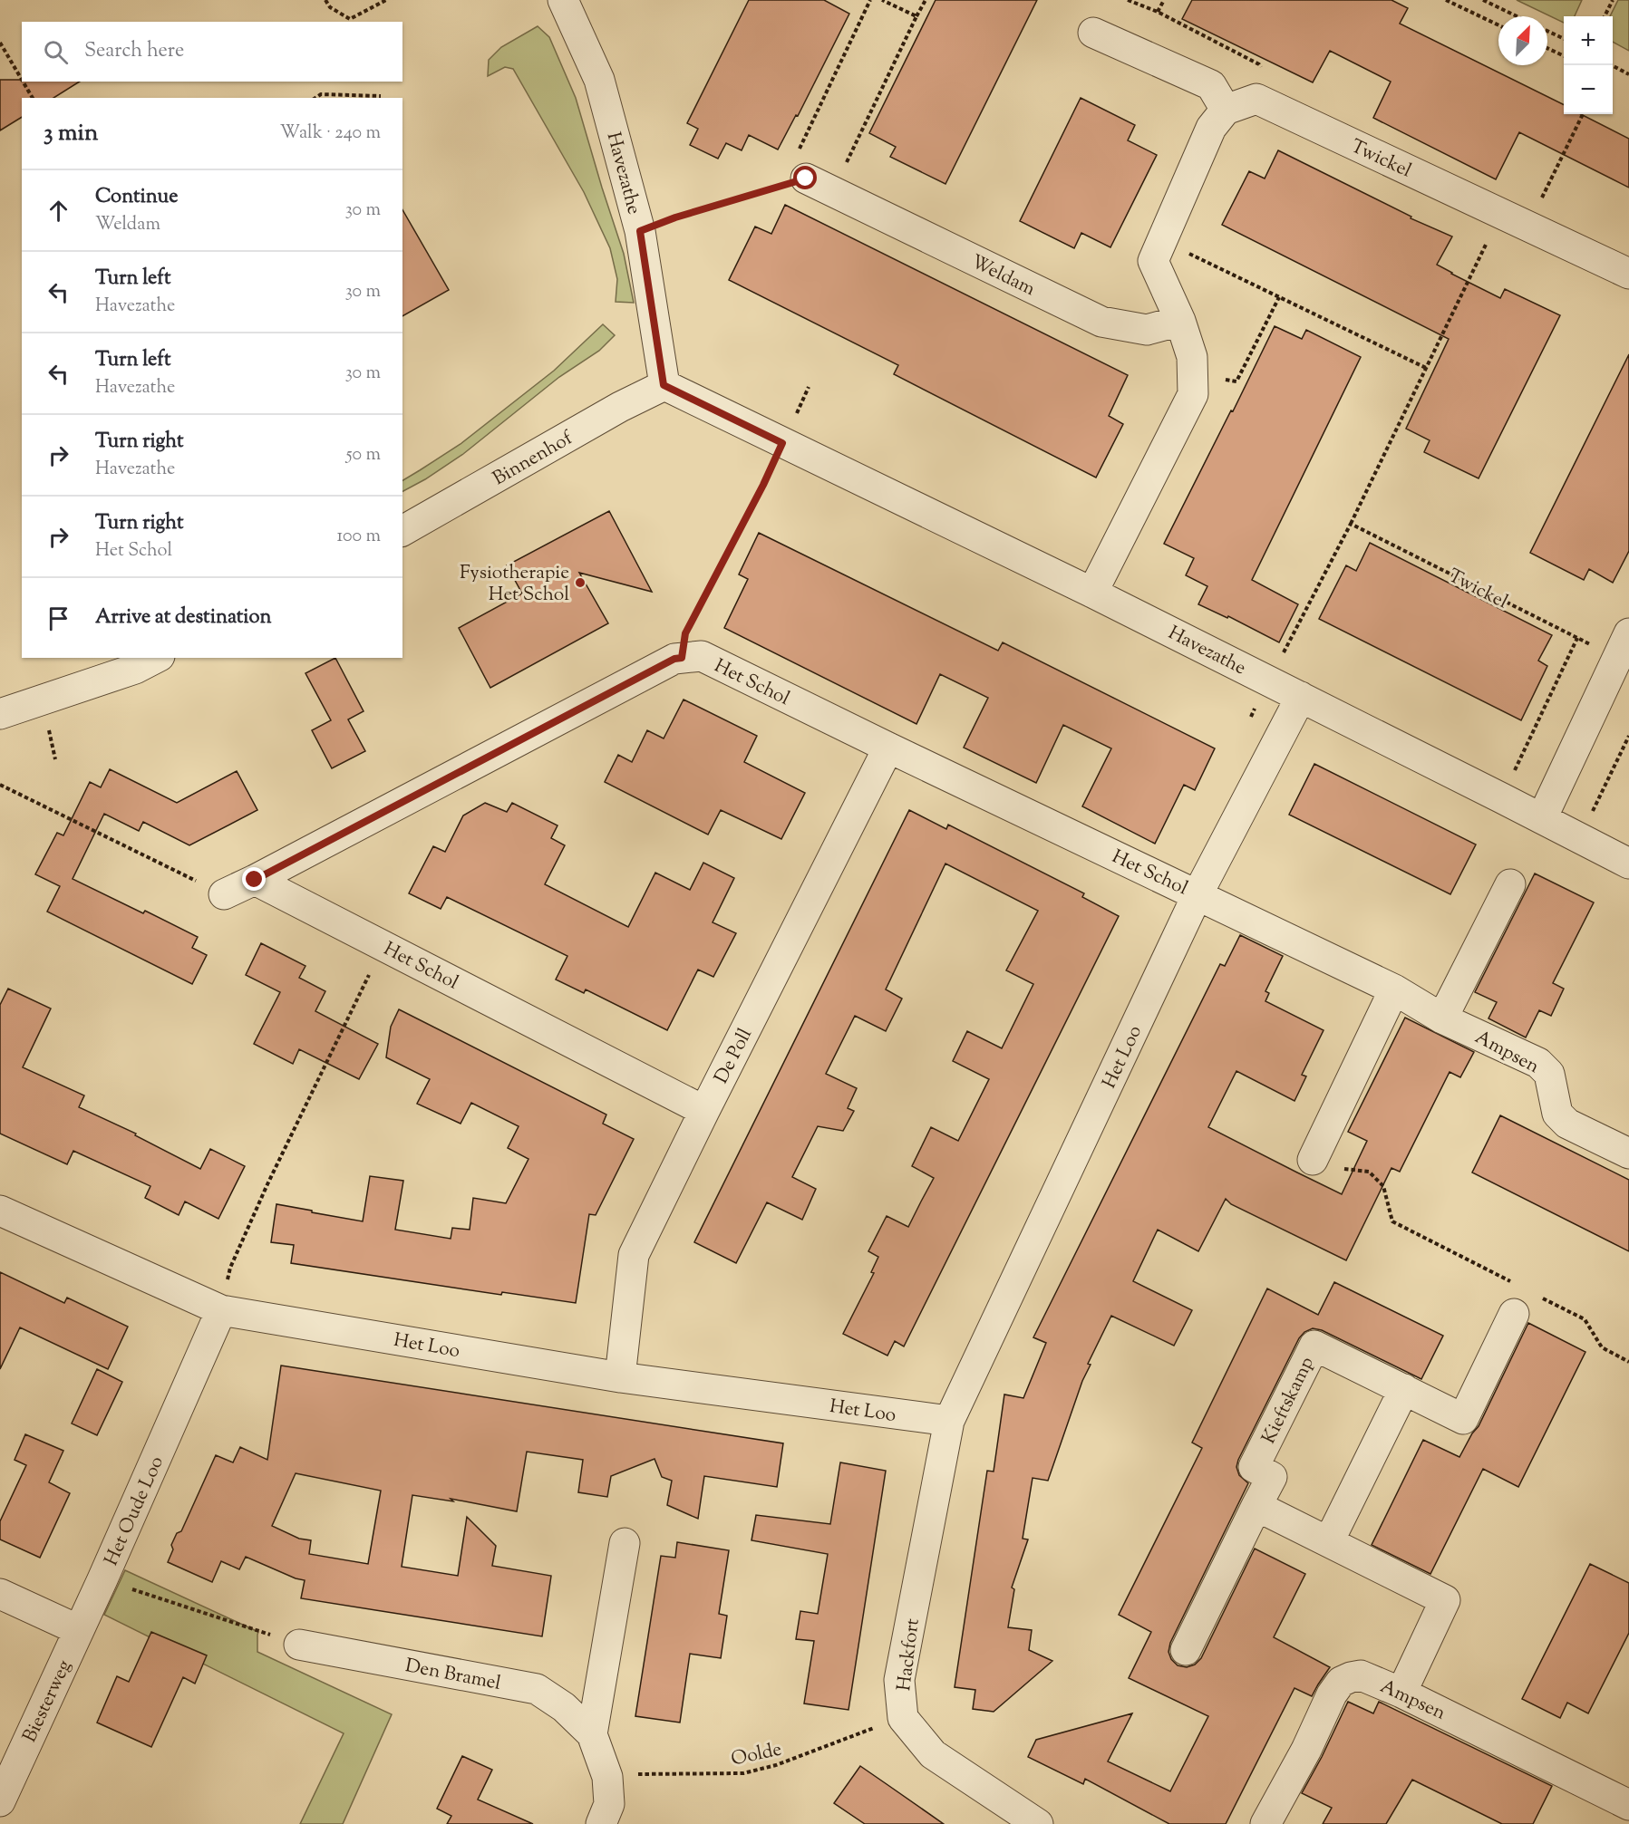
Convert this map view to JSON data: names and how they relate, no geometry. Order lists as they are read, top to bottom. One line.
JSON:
{"streets":{"street":["Twickel","Havezathe","Weldam","Binnenhof","Het Schol","Ampsen","De Poll","Het Loo","Kieftskamp","Het Oude Loo","Hackfort","Den Bramel","Biesterweg"],"path":["Oolde"]},"crossings":[["Havezathe","Binnenhof"],["Havezathe","Het Loo"],["Het Schol","Ampsen"],["Het Schol","De Poll"],["Het Schol","Het Loo"],["Ampsen","Het Loo"],["De Poll","Het Loo"],["Het Loo","Het Oude Loo"],["Het Loo","Hackfort"],["Het Oude Loo","Biesterweg"],["Hackfort","Oolde"],["Den Bramel","Oolde"]],"places":["Fysiotherapie Het Schol"],"north":"top right","page":{"map_buttons":["+","−"],"search":"Search here","heading":["3 min","Walk · 240 m"],"list":[["Continue","Weldam","30 m"],["Turn left","Havezathe","30 m"],["Turn left","Havezathe","30 m"],["Turn right","Havezathe","50 m"],["Turn right","Het Schol","100 m"],"Arrive at destination"]}}
